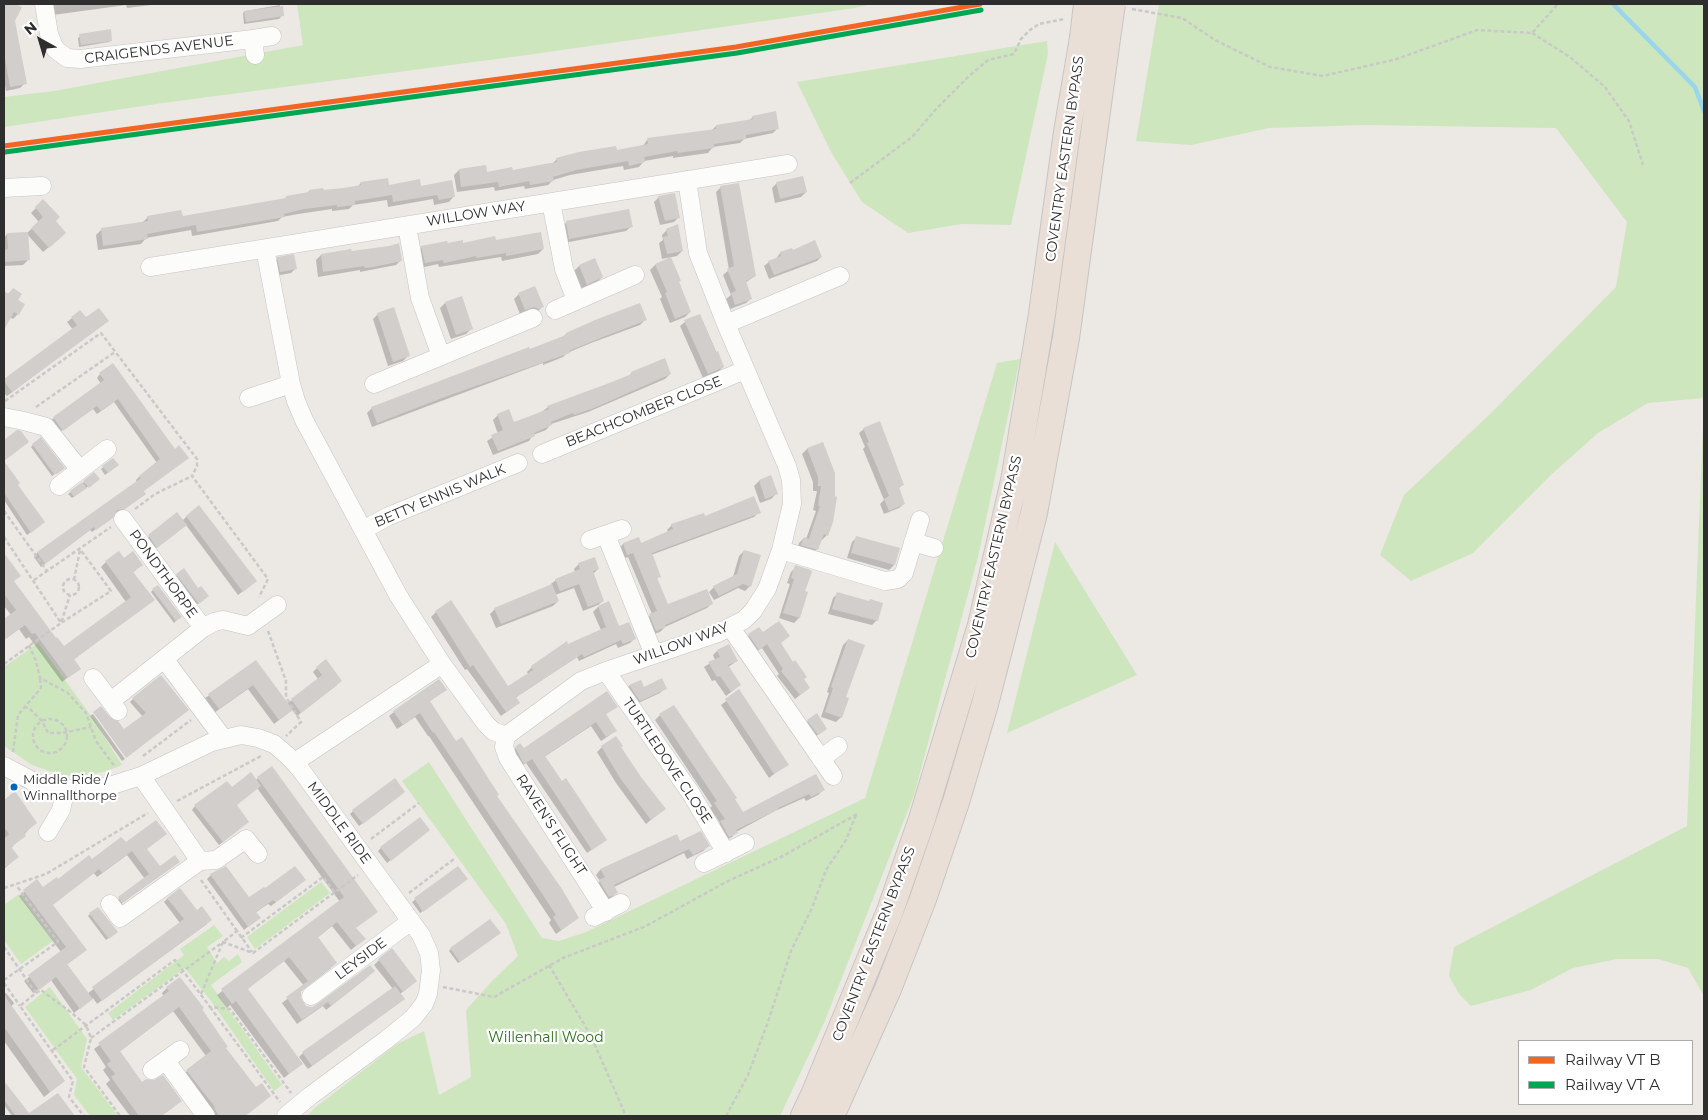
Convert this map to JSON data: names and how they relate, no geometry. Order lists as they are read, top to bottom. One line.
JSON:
{"streets":{"highway":["COVENTRY EASTERN BYPASS"],"street":["CRAIGENDS AVENUE","WILLOW WAY","BEACHCOMBER CLOSE","BETTY ENNIS WALK","PONDTHORPE","TURTLEDOVE CLOSE","MIDDLE RIDE","RAVEN'S FLIGHT","LEYSIDE"]},"crossings":[["WILLOW WAY","BEACHCOMBER CLOSE"],["WILLOW WAY","TURTLEDOVE CLOSE"],["WILLOW WAY","RAVEN'S FLIGHT"],["MIDDLE RIDE","LEYSIDE"]],"parks":["Willenhall Wood"],"places":["Middle Ride / Winnallthorpe"],"legend":["Railway VT B","Railway VT A"],"north":"top left"}
